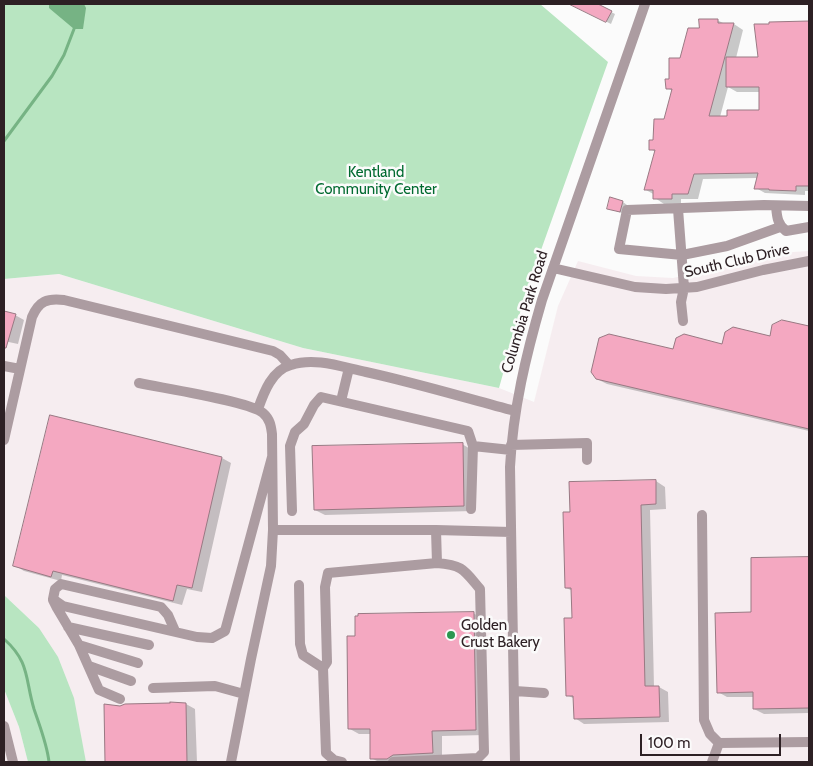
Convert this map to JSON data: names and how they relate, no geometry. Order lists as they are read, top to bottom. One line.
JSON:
{"streets":{"street":["South Club Drive","Columbia Park Road"]},"crossings":[["South Club Drive","Columbia Park Road"]],"parks":["Kentland Community Center"],"places":["Golden Crust Bakery"],"scale_bar":"100 m"}
